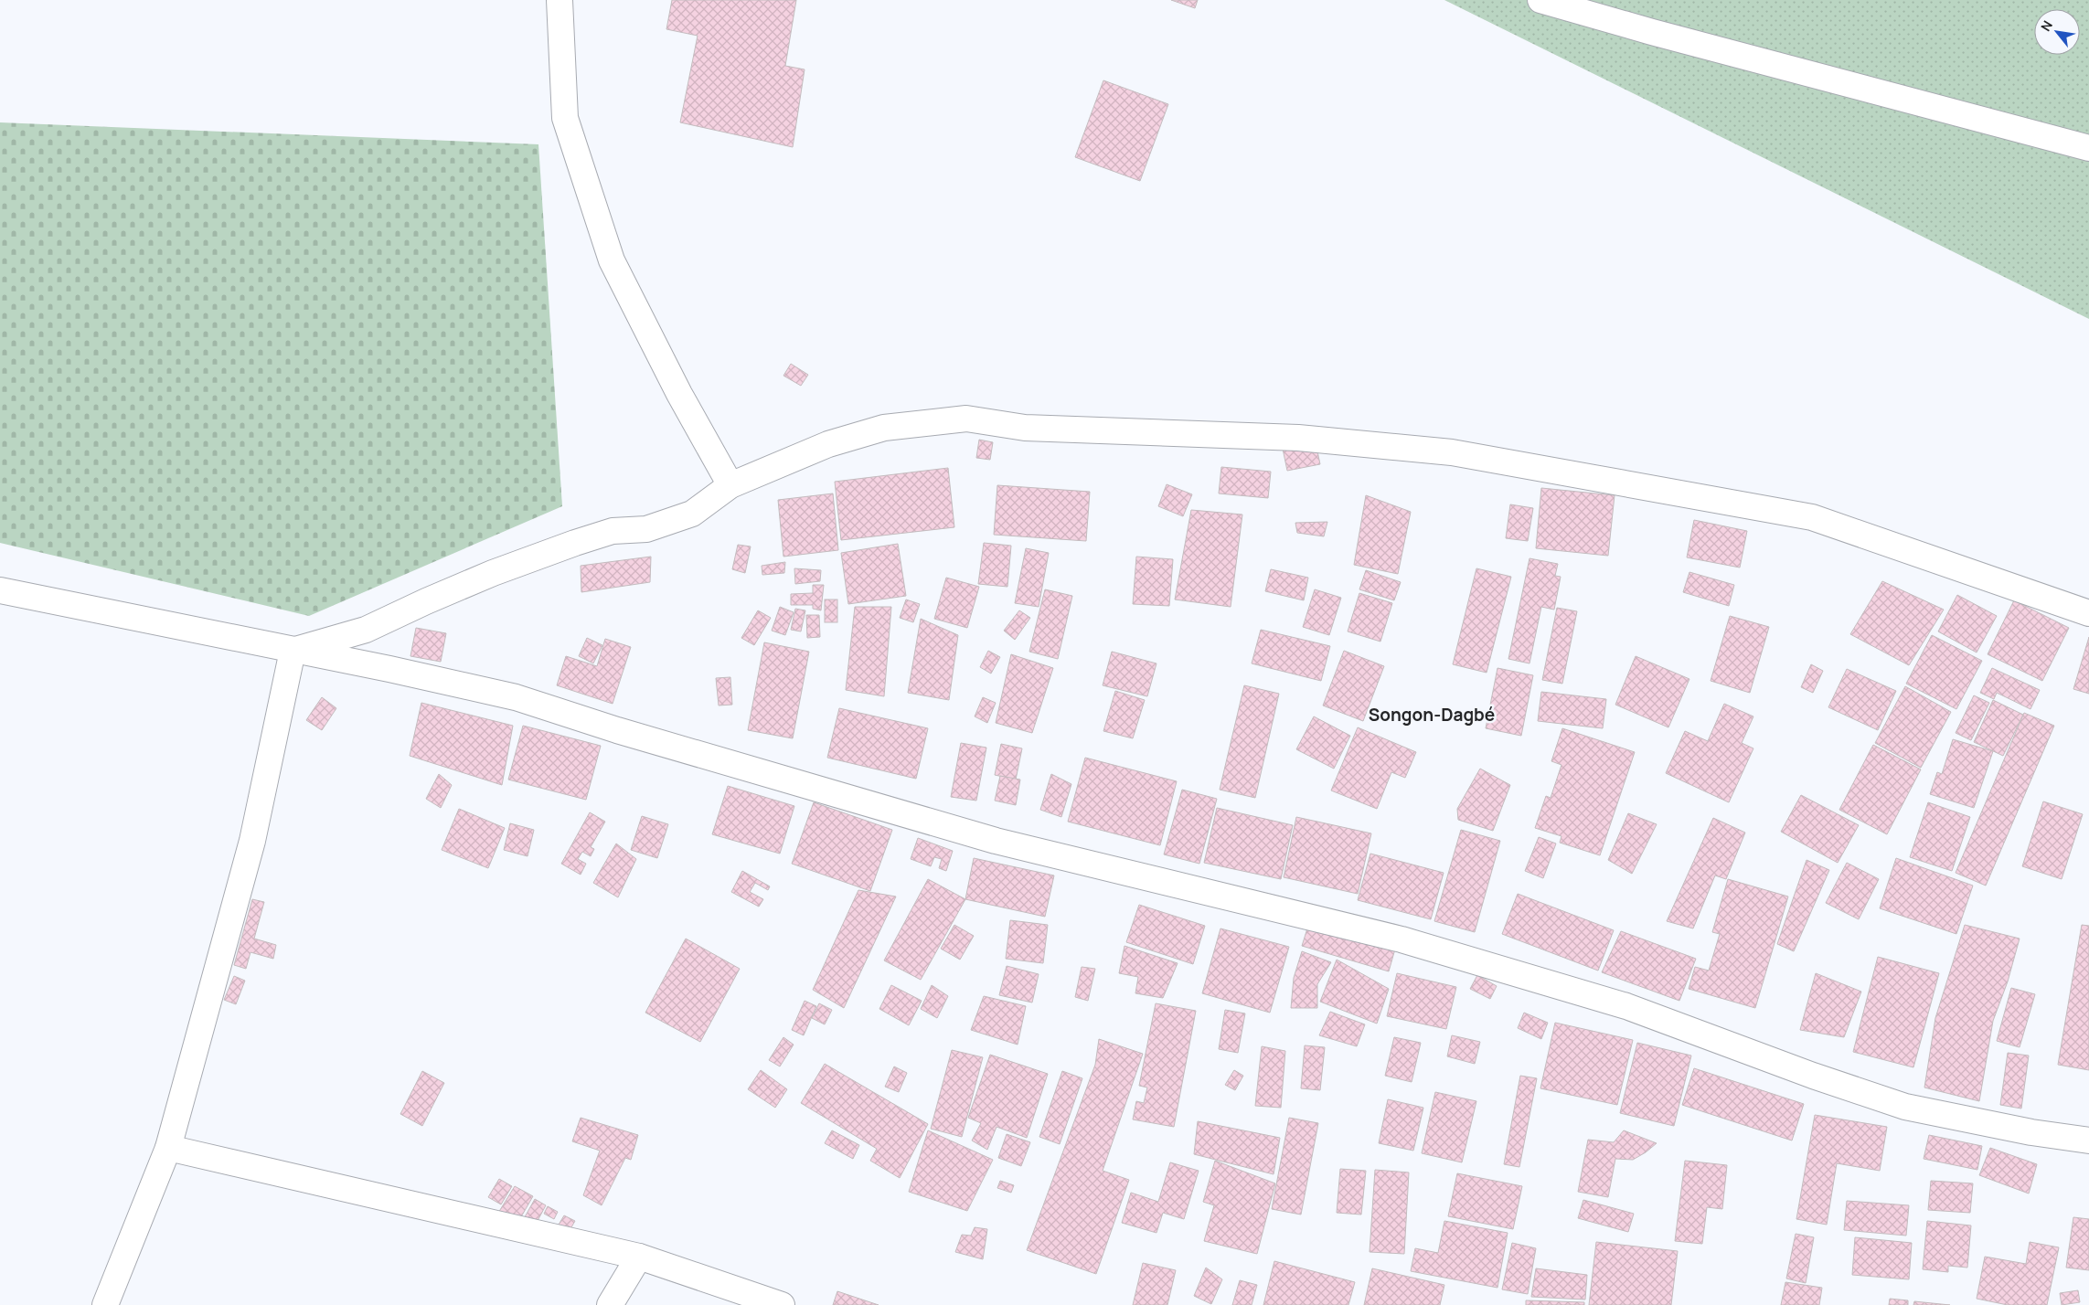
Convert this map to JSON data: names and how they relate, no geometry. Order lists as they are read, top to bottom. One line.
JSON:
{"districts":["Songon-Dagbé"],"north":"top left"}
